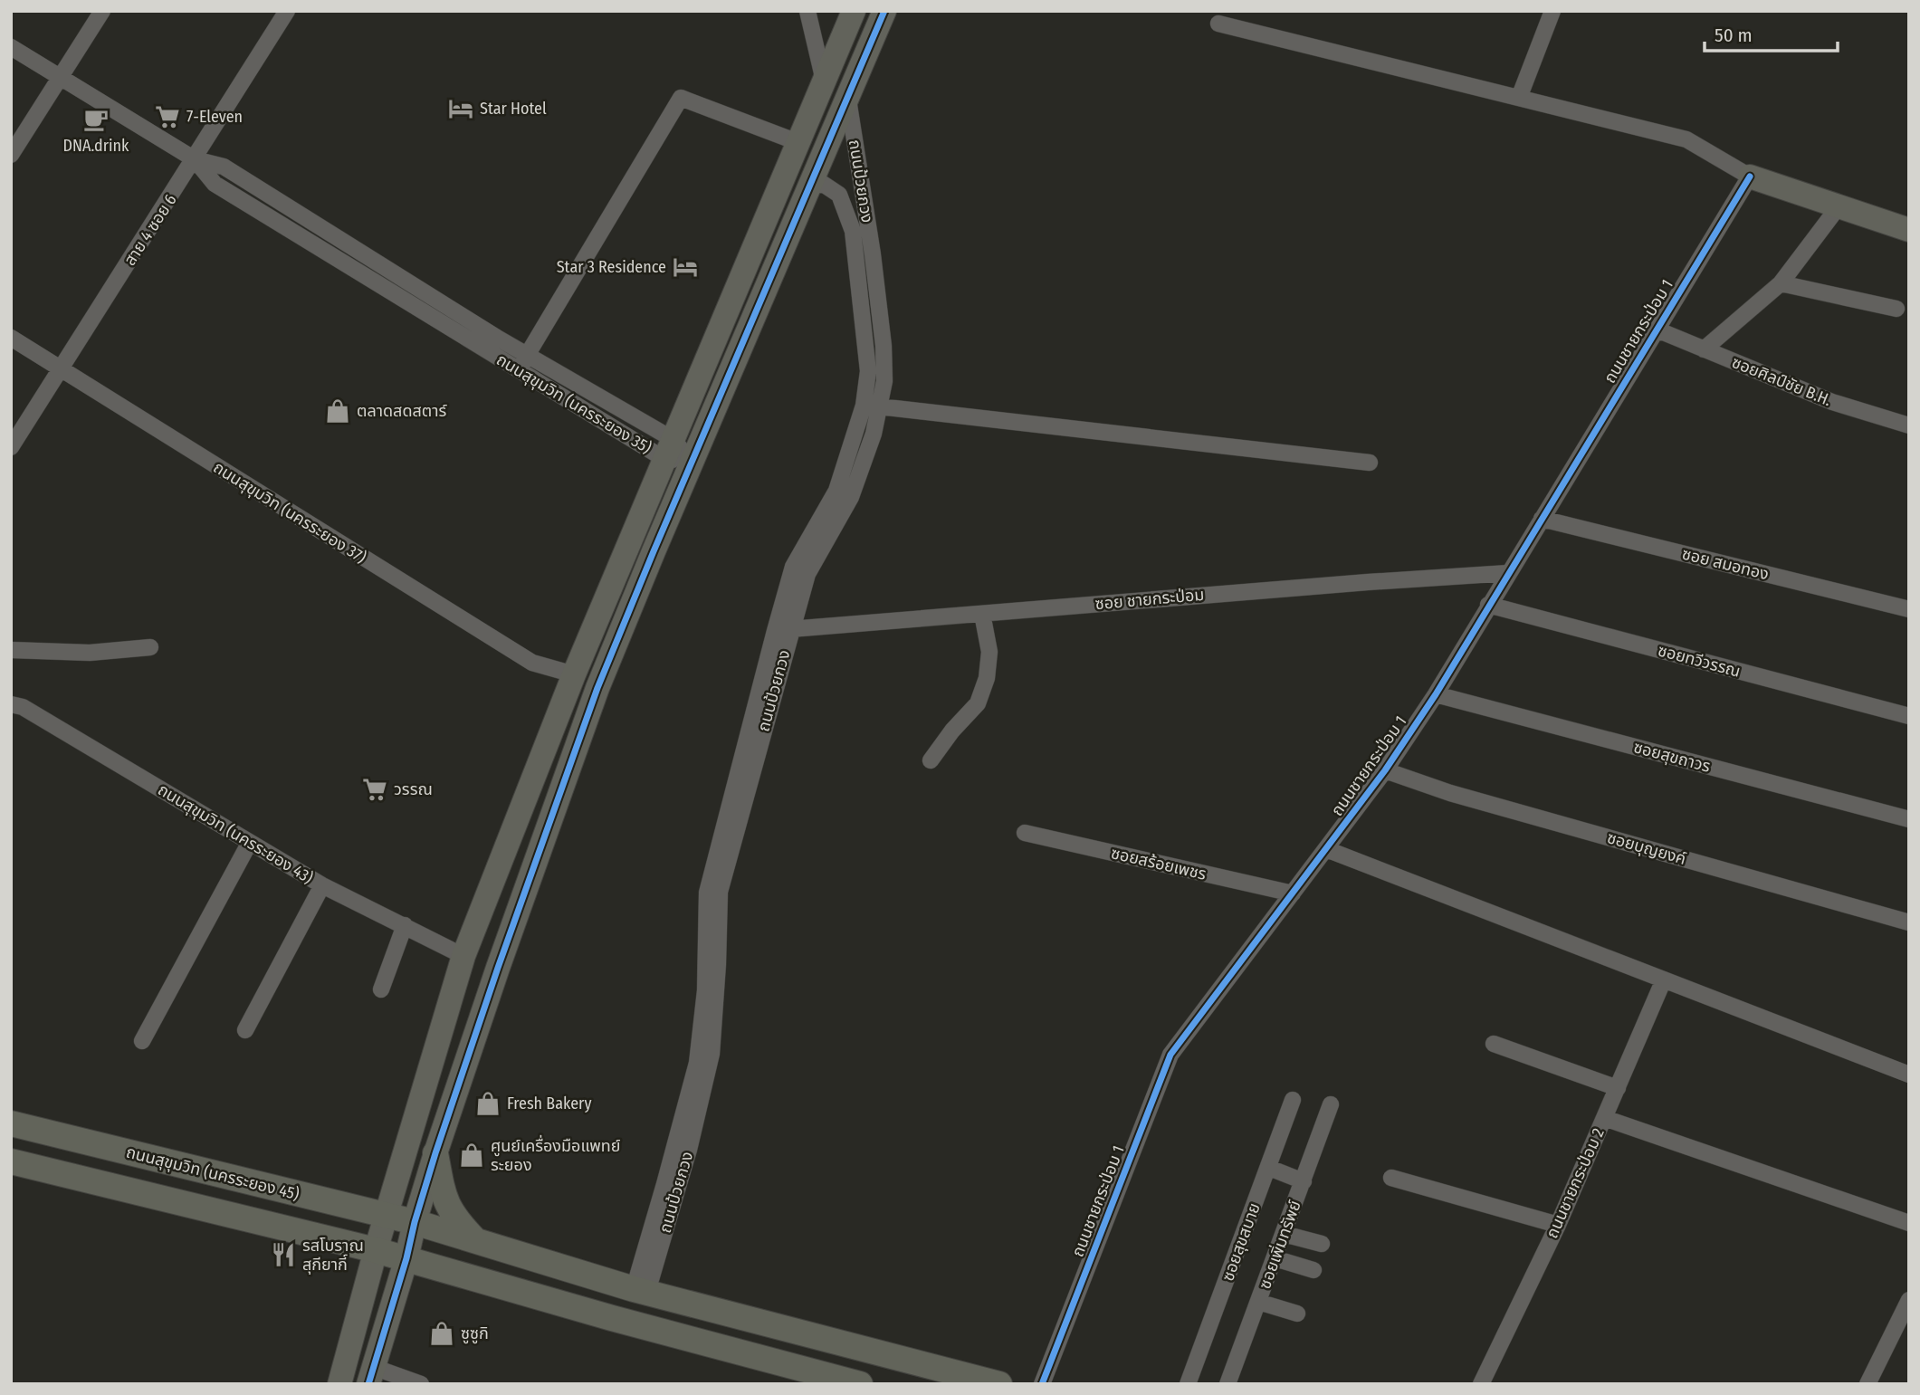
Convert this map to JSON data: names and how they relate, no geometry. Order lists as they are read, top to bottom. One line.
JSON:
{"streets":{"main road":["ถนนสุขุมวิท (นครระยอง 45)"],"street":["ถนนป้วยกวง","สาย 4 ซอย 6","ถนนชายกระป่อม 1","ซอยศิลป์ชัย B.H.","ถนนสุขุมวิท (นครระยอง 35)","ถนนสุขุมวิท (นครระยอง 37)","ซอย สมอทอง","ซอย ชายกระป่อม","ซอยทวีวรรณ","ซอยสุขถาวร","ถนนสุขุมวิท (นครระยอง 43)","ซอยบุญยงค์","ซอยสร้อยเพชร","ถนนชายกระป่อม 2","ซอยสุขสบาย","ซอยเพิ่มทรัพย์"]},"crossings":[["ถนนป้วยกวง","ซอย ชายกระป่อม"],["ถนนป้วยกวง","ถนนสุขุมวิท (นครระยอง 45)"],["สาย 4 ซอย 6","ถนนสุขุมวิท (นครระยอง 35)"],["สาย 4 ซอย 6","ถนนสุขุมวิท (นครระยอง 37)"],["ถนนชายกระป่อม 1","ซอยศิลป์ชัย B.H."],["ถนนชายกระป่อม 1","ซอย สมอทอง"],["ถนนชายกระป่อม 1","ซอย ชายกระป่อม"],["ถนนชายกระป่อม 1","ซอยทวีวรรณ"],["ถนนชายกระป่อม 1","ซอยสุขถาวร"],["ถนนชายกระป่อม 1","ซอยบุญยงค์"],["ถนนชายกระป่อม 1","ซอยสร้อยเพชร"]],"places":{"hotel":["Star Hotel","Star 3 Residence"],"supermarket":["7-Eleven","วรรณ"],"cafe":["DNA.drink"],"shop":["ตลาดสดสตาร์","Fresh Bakery","ศูนย์เครื่องมือแพทย์ ระยอง","ซูซูกิ"],"restaurant":["รสโบราณ สุกียากี์"]},"scale_bar":"50 m"}
